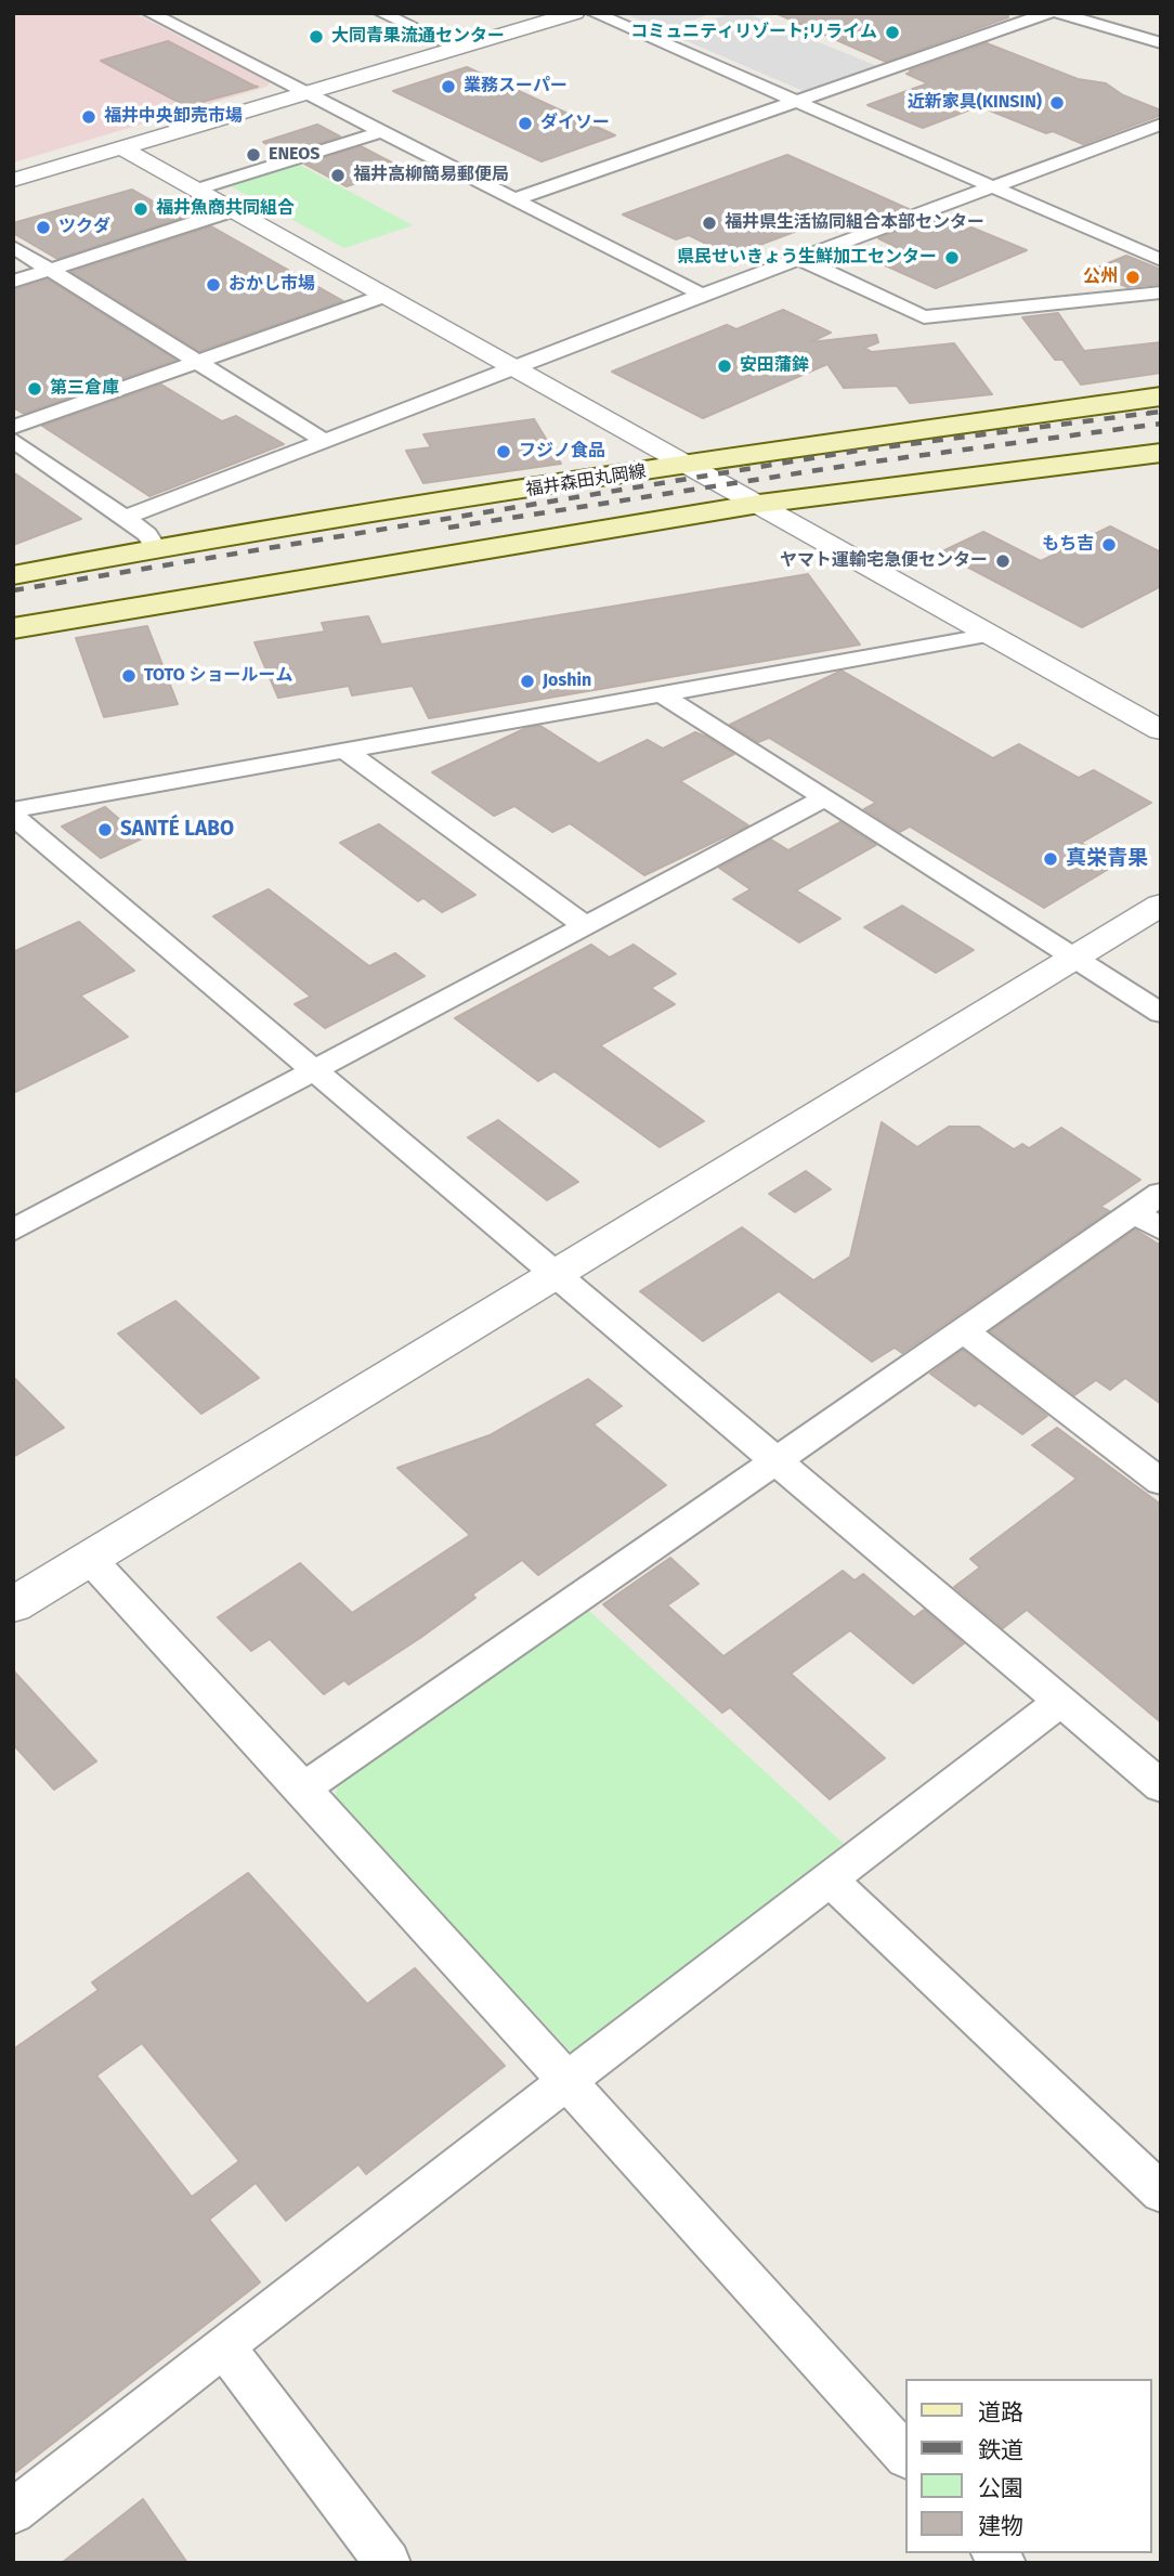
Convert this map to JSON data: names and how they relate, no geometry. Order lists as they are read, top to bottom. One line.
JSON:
{"streets":{"main road":["福井森田丸岡線"]},"places":["コミュニティリゾート;リライム","大同青果流通センター","業務スーパー","近新家具(KINSIN)","福井中央卸売市場","ダイソー","ENEOS","福井高柳簡易郵便局","福井魚商共同組合","福井県生活協同組合本部センター","ツクダ","県民せいきょう生鮮加工センター","公州","おかし市場","安田蒲鉾","第三倉庫","フジノ食品","もち吉","ヤマト運輸宅急便センター","TOTO ショールーム","Joshin","SANTÉ LABO","真栄青果"],"legend":["道路","鉄道","公園","建物"]}
